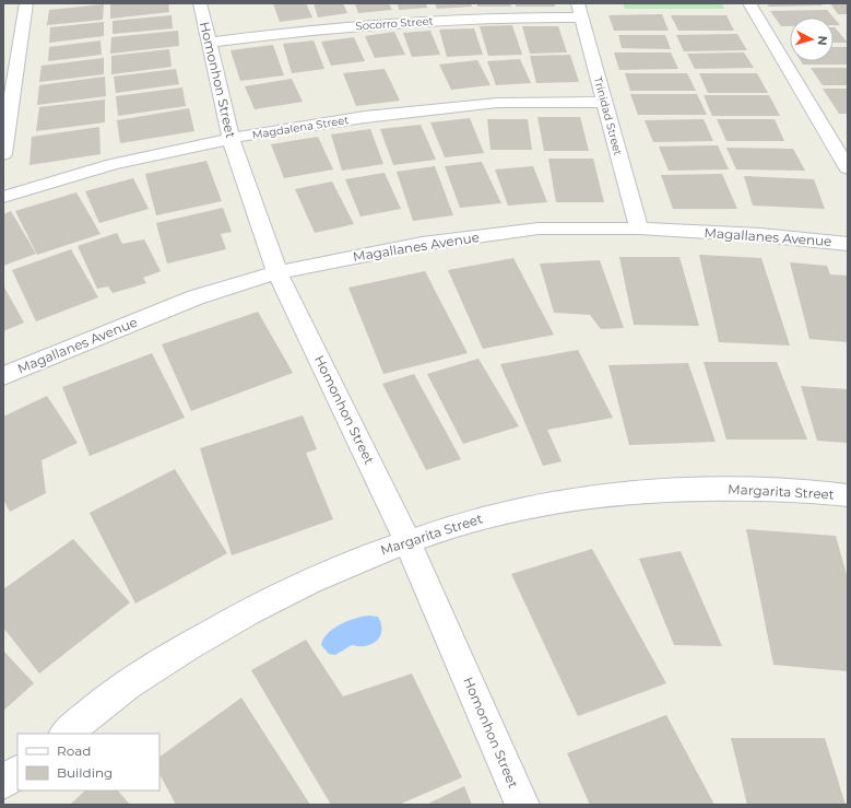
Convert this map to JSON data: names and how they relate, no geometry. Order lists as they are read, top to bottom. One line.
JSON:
{"streets":{"street":["Socorro Street","Homonhon Street","Trinidad Street","Magdalena Street","Magallanes Avenue","Margarita Street"]},"crossings":[["Socorro Street","Homonhon Street"],["Socorro Street","Trinidad Street"],["Homonhon Street","Magdalena Street"],["Homonhon Street","Magallanes Avenue"],["Homonhon Street","Margarita Street"],["Trinidad Street","Magdalena Street"],["Trinidad Street","Magallanes Avenue"]],"legend":["Road","Building"],"north":"right"}
